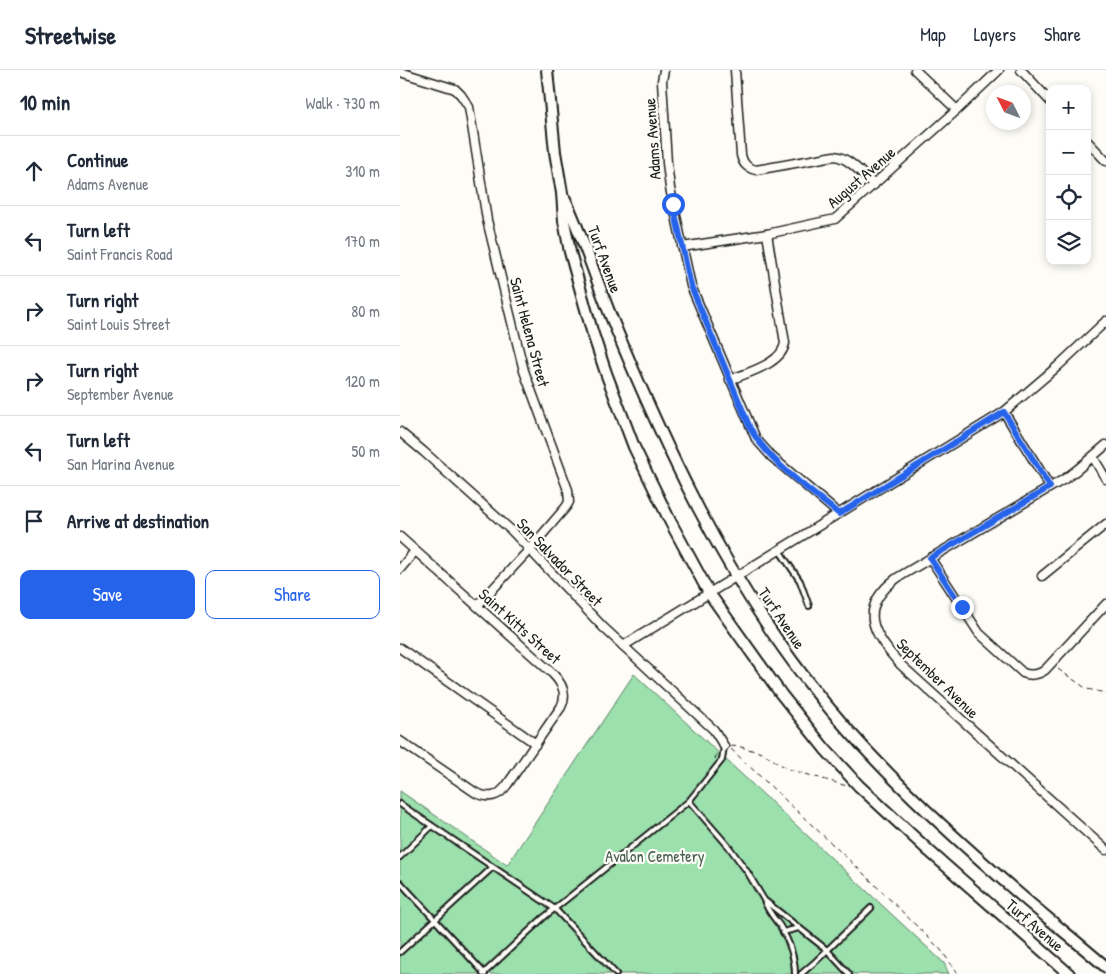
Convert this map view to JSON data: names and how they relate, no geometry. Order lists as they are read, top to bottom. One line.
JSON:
{"streets":{"main road":["Turf Avenue"],"street":["Adams Avenue","August Avenue","Saint Helena Street","San Salvador Street","Saint Kitts Street","September Avenue"]},"crossings":[["Adams Avenue","August Avenue"],["Saint Helena Street","San Salvador Street"],["Saint Helena Street","Saint Kitts Street"]],"parks":["Avalon Cemetery"],"north":"top left","page":{"header":"Streetwise","nav":["Map","Layers","Share"],"heading":["10 min","Walk · 730 m"],"map_buttons":["+","−"],"list":[["Continue","Adams Avenue","310 m"],["Turn left","Saint Francis Road","170 m"],["Turn right","Saint Louis Street","80 m"],["Turn right","September Avenue","120 m"],["Turn left","San Marina Avenue","50 m"],"Arrive at destination"],"buttons":["Save","Share"]}}
